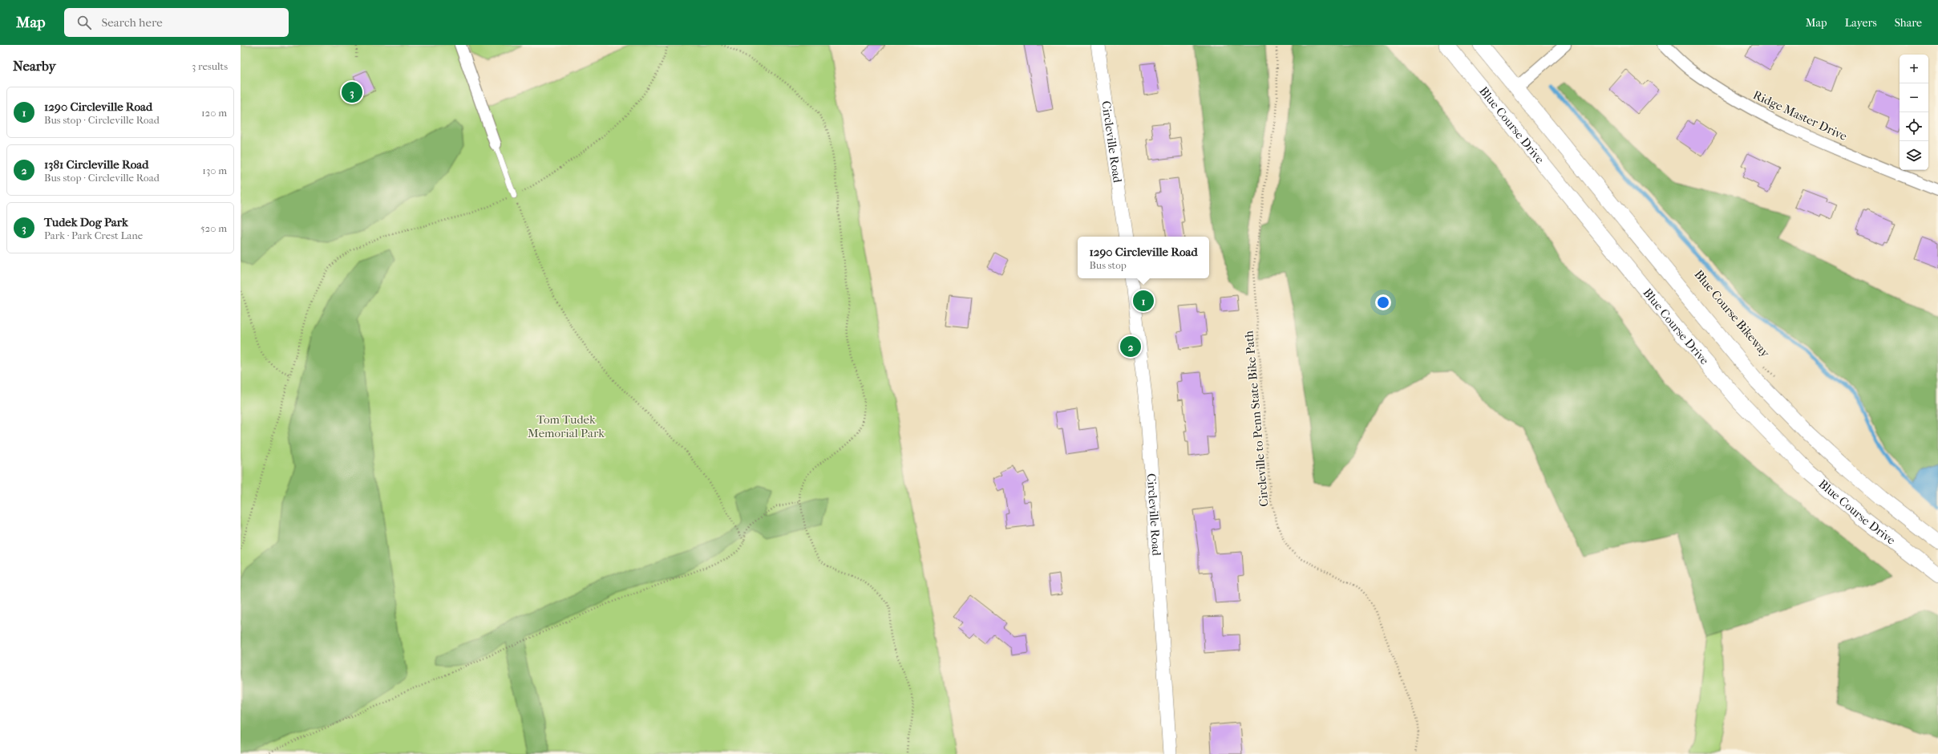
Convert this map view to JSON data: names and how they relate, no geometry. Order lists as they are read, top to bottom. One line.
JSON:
{"streets":{"main road":["Blue Course Drive"],"street":["Ridge Master Drive","Circleville Road"],"path":["Blue Course Bikeway","Circleville to Penn State Bike Path"]},"parks":["Tom Tudek Memorial Park"],"page":{"header":"Map","search":"Search here","nav":["Map","Layers","Share"],"heading":["Nearby","3 results"],"map_buttons":["+","−"],"pins":["3","1","2"],"list":[{"mark":"1","name":"1290 Circleville Road","note":"Bus stop · Circleville Road","value":"120 m"},{"mark":"2","name":"1381 Circleville Road","note":"Bus stop · Circleville Road","value":"130 m"},{"mark":"3","name":"Tudek Dog Park","note":"Park · Park Crest Lane","value":"520 m"}],"popup":["1290 Circleville Road","Bus stop"]}}
